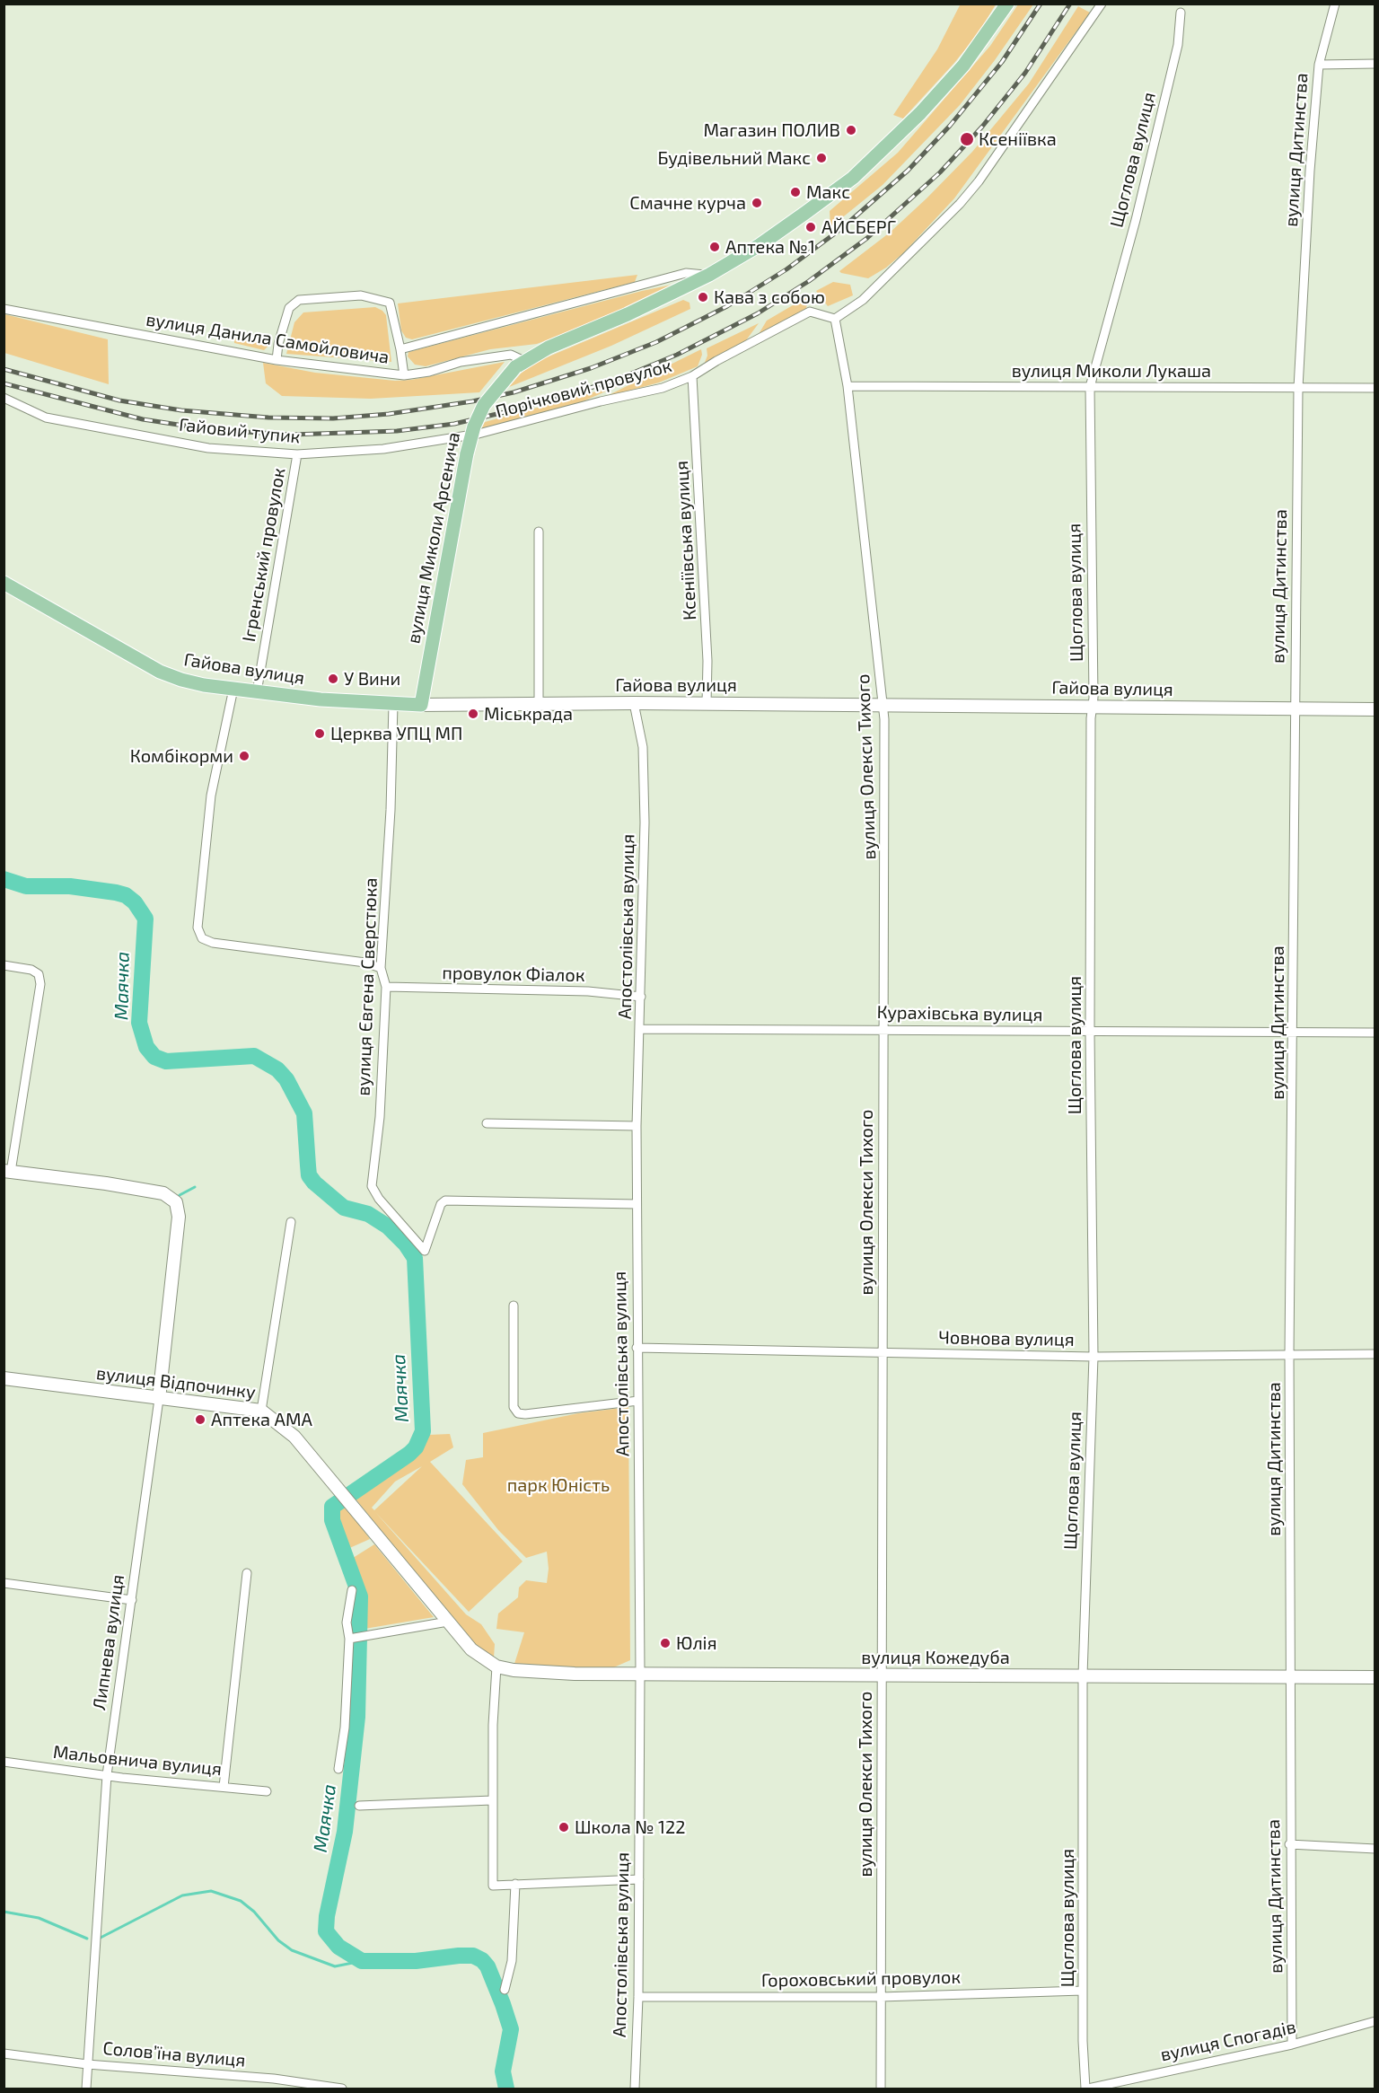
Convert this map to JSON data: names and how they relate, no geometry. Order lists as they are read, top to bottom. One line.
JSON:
{"streets":{"main road":["вулиця Миколи Арсенича","Гайова вулиця"],"street":["вулиця Дитинства","Щоглова вулиця","вулиця Данила Самойловича","вулиця Миколи Лукаша","Порічковий провулок","Гайовий тупик","Ксеніївська вулиця","Ігренський провулок","вулиця Олекси Тихого","Апостолівська вулиця","провулок Фіалок","вулиця Євгена Сверстюка","Курахівська вулиця","Човнова вулиця","вулиця Відпочинку","Липнева вулиця","вулиця Кожедуба","Мальовнича вулиця","Гороховський провулок","вулиця Спогадів","Соловʼїна вулиця"]},"crossings":[["вулиця Дитинства","вулиця Миколи Лукаша"],["вулиця Дитинства","Гайова вулиця"],["вулиця Дитинства","Курахівська вулиця"],["вулиця Дитинства","Човнова вулиця"],["вулиця Дитинства","вулиця Кожедуба"],["вулиця Дитинства","вулиця Спогадів"],["Щоглова вулиця","вулиця Миколи Лукаша"],["Щоглова вулиця","Гайова вулиця"],["Щоглова вулиця","Курахівська вулиця"],["Щоглова вулиця","Човнова вулиця"],["Щоглова вулиця","вулиця Кожедуба"],["Щоглова вулиця","Гороховський провулок"],["Щоглова вулиця","вулиця Спогадів"],["вулиця Данила Самойловича","вулиця Миколи Арсенича"],["вулиця Миколи Лукаша","вулиця Олекси Тихого"],["Порічковий провулок","Гайовий тупик"],["Порічковий провулок","Ксеніївська вулиця"],["Порічковий провулок","вулиця Олекси Тихого"],["Гайовий тупик","Ігренський провулок"],["вулиця Миколи Арсенича","Гайова вулиця"],["Ксеніївська вулиця","Гайова вулиця"],["Ігренський провулок","Гайова вулиця"],["Гайова вулиця","вулиця Олекси Тихого"],["Гайова вулиця","Апостолівська вулиця"],["Гайова вулиця","вулиця Євгена Сверстюка"],["вулиця Олекси Тихого","Курахівська вулиця"],["вулиця Олекси Тихого","Човнова вулиця"],["вулиця Олекси Тихого","вулиця Кожедуба"],["вулиця Олекси Тихого","Гороховський провулок"],["Апостолівська вулиця","провулок Фіалок"],["Апостолівська вулиця","вулиця Євгена Сверстюка"],["Апостолівська вулиця","Курахівська вулиця"],["Апостолівська вулиця","Човнова вулиця"],["Апостолівська вулиця","вулиця Кожедуба"],["Апостолівська вулиця","Гороховський провулок"],["провулок Фіалок","вулиця Євгена Сверстюка"],["вулиця Відпочинку","Липнева вулиця"],["вулиця Відпочинку","вулиця Кожедуба"],["Липнева вулиця","Мальовнича вулиця"],["Липнева вулиця","Соловʼїна вулиця"]],"water":["Маячка"],"parks":["парк Юність"],"places":["Магазин ПОЛИВ","Ксеніївка","Будівельний Макс","Макс","Смачне курча","АЙСБЕРГ","Аптека №1","Кава з собою","У Вини","Міськрада","Церква УПЦ МП","Комбікорми","Аптека АМА","Юлія","Школа № 122"]}
